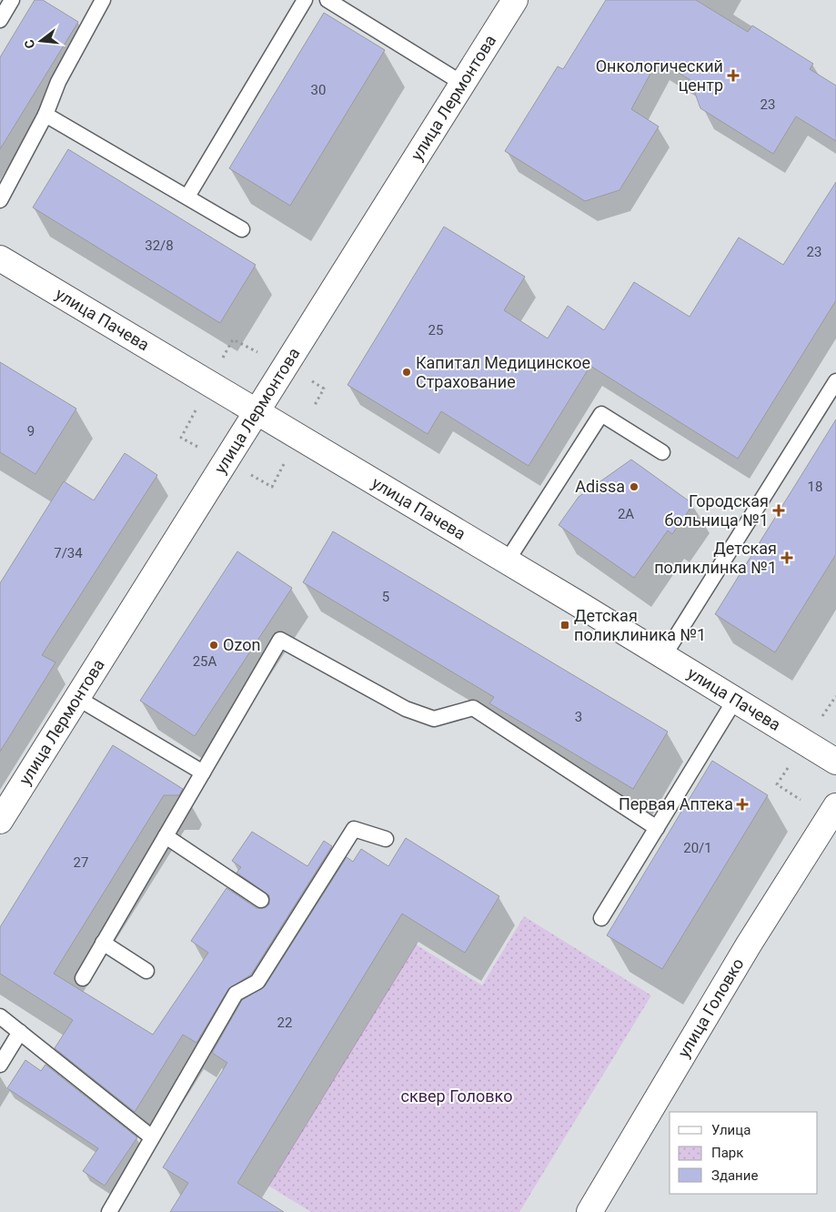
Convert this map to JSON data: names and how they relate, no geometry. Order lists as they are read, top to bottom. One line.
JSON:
{"streets":{"street":["улица Лермонтова","улица Пачева","улица Головко"]},"crossings":[["улица Лермонтова","улица Пачева"]],"parks":["сквер Головко"],"places":{"health":["Онкологический центр","Городская больница №1","Детская поликлинка №1","Первая Аптека"],"other":["Капитал Медицинское Страхование","Adissa","Ozon"],"transit":["Детская поликлиника №1"]},"house_numbers":["30","23","32/8","23","25","9","18","2А","7/34","5","25А","3","20/1","27","22"],"legend":["Улица","Парк","Здание"],"north":"left"}
